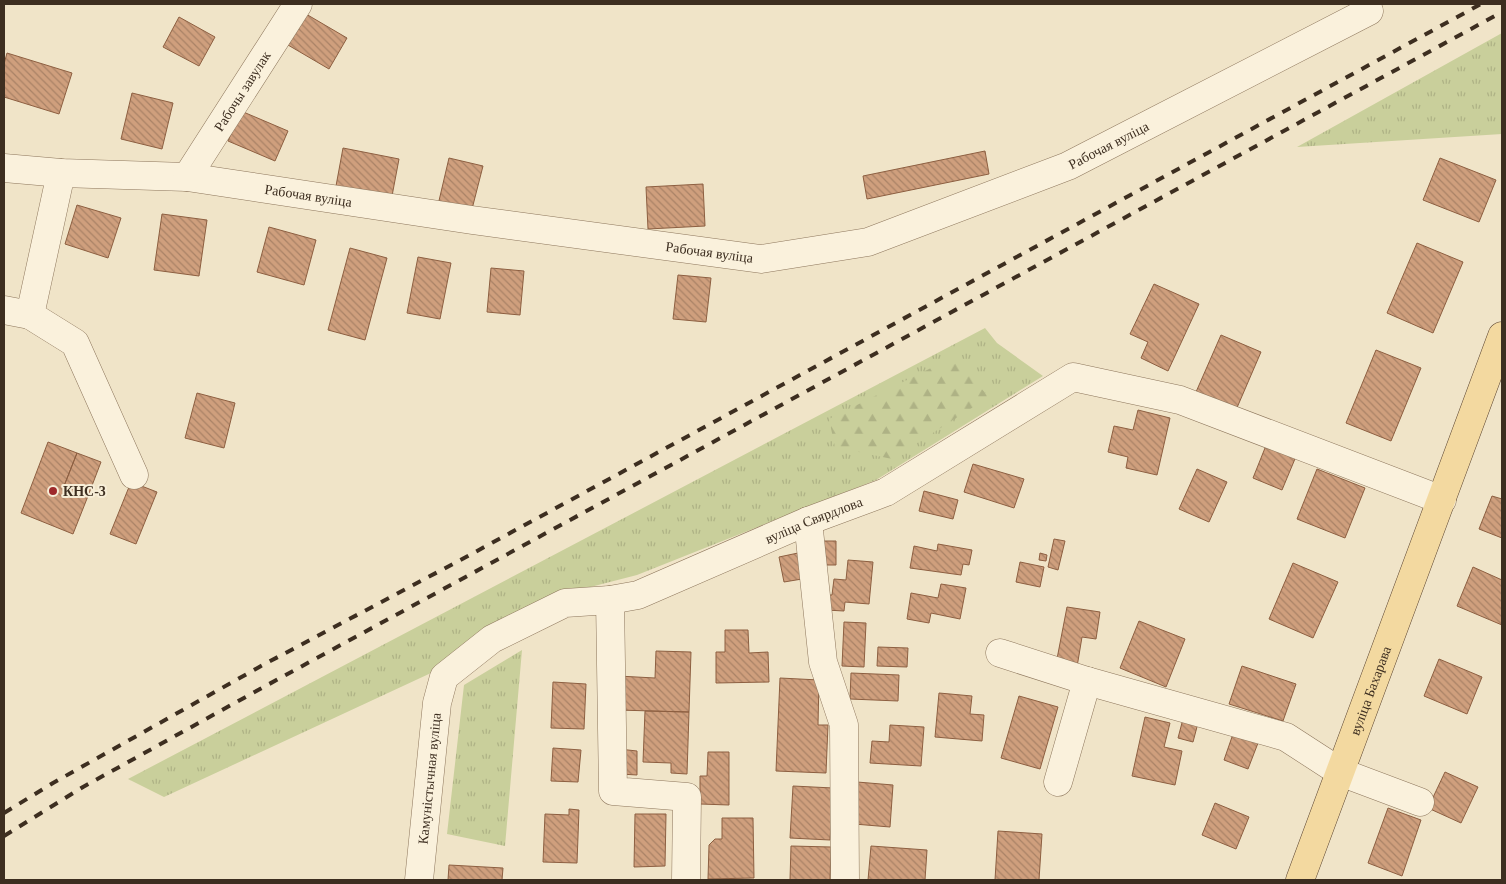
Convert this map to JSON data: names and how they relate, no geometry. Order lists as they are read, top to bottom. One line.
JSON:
{"streets":{"main road":["вуліца Бахарава"],"street":["Рабочы завулак","Рабочая вуліца","вуліца Свярдлова","Камуністычная вуліца"]},"crossings":[["Рабочы завулак","Рабочая вуліца"],["вуліца Свярдлова","вуліца Бахарава"],["вуліца Свярдлова","Камуністычная вуліца"]],"places":["КНС-3"]}
